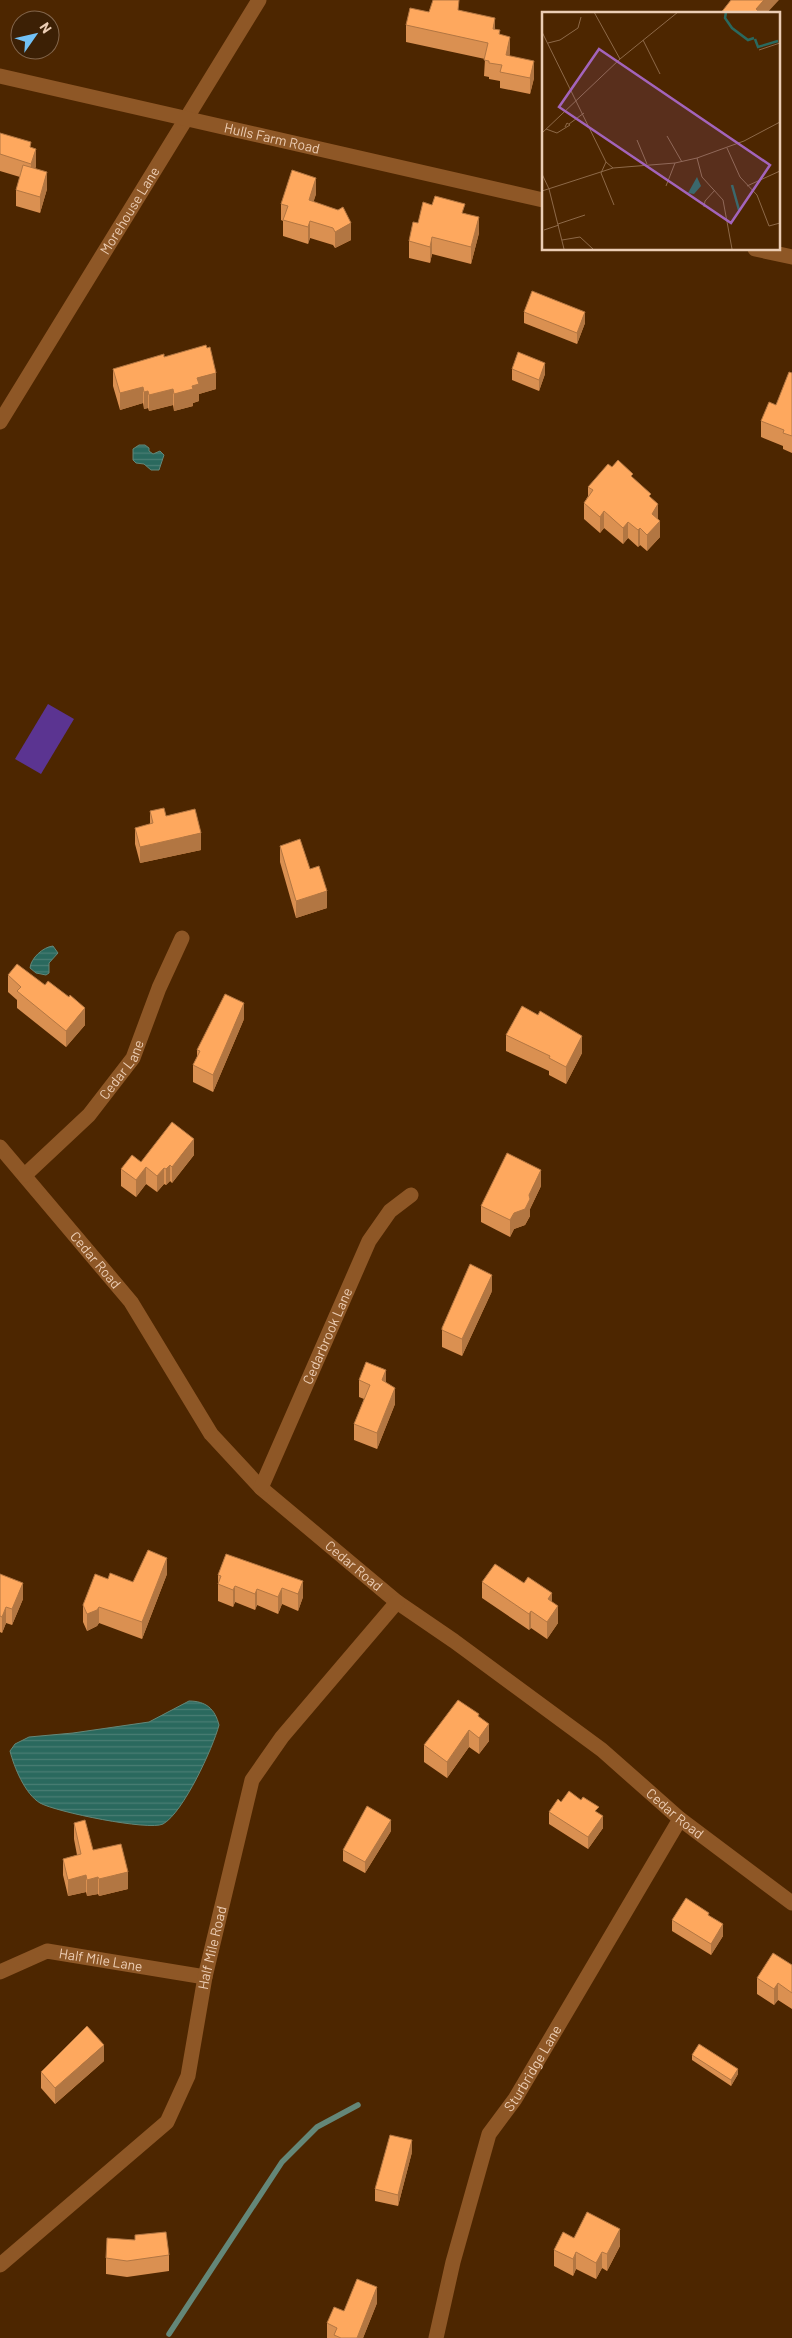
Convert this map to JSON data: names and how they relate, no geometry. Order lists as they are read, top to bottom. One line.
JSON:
{"streets":{"street":["Hulls Farm Road","Morehouse Lane","Cedar Lane","Cedar Road","Cedarbrook Lane","Half Mile Road","Half Mile Lane","Sturbridge Lane"]},"crossings":[["Hulls Farm Road","Morehouse Lane"],["Cedar Lane","Cedar Road"],["Cedar Road","Cedarbrook Lane"],["Cedar Road","Half Mile Road"],["Cedar Road","Sturbridge Lane"],["Half Mile Road","Half Mile Lane"]],"north":"top right"}
